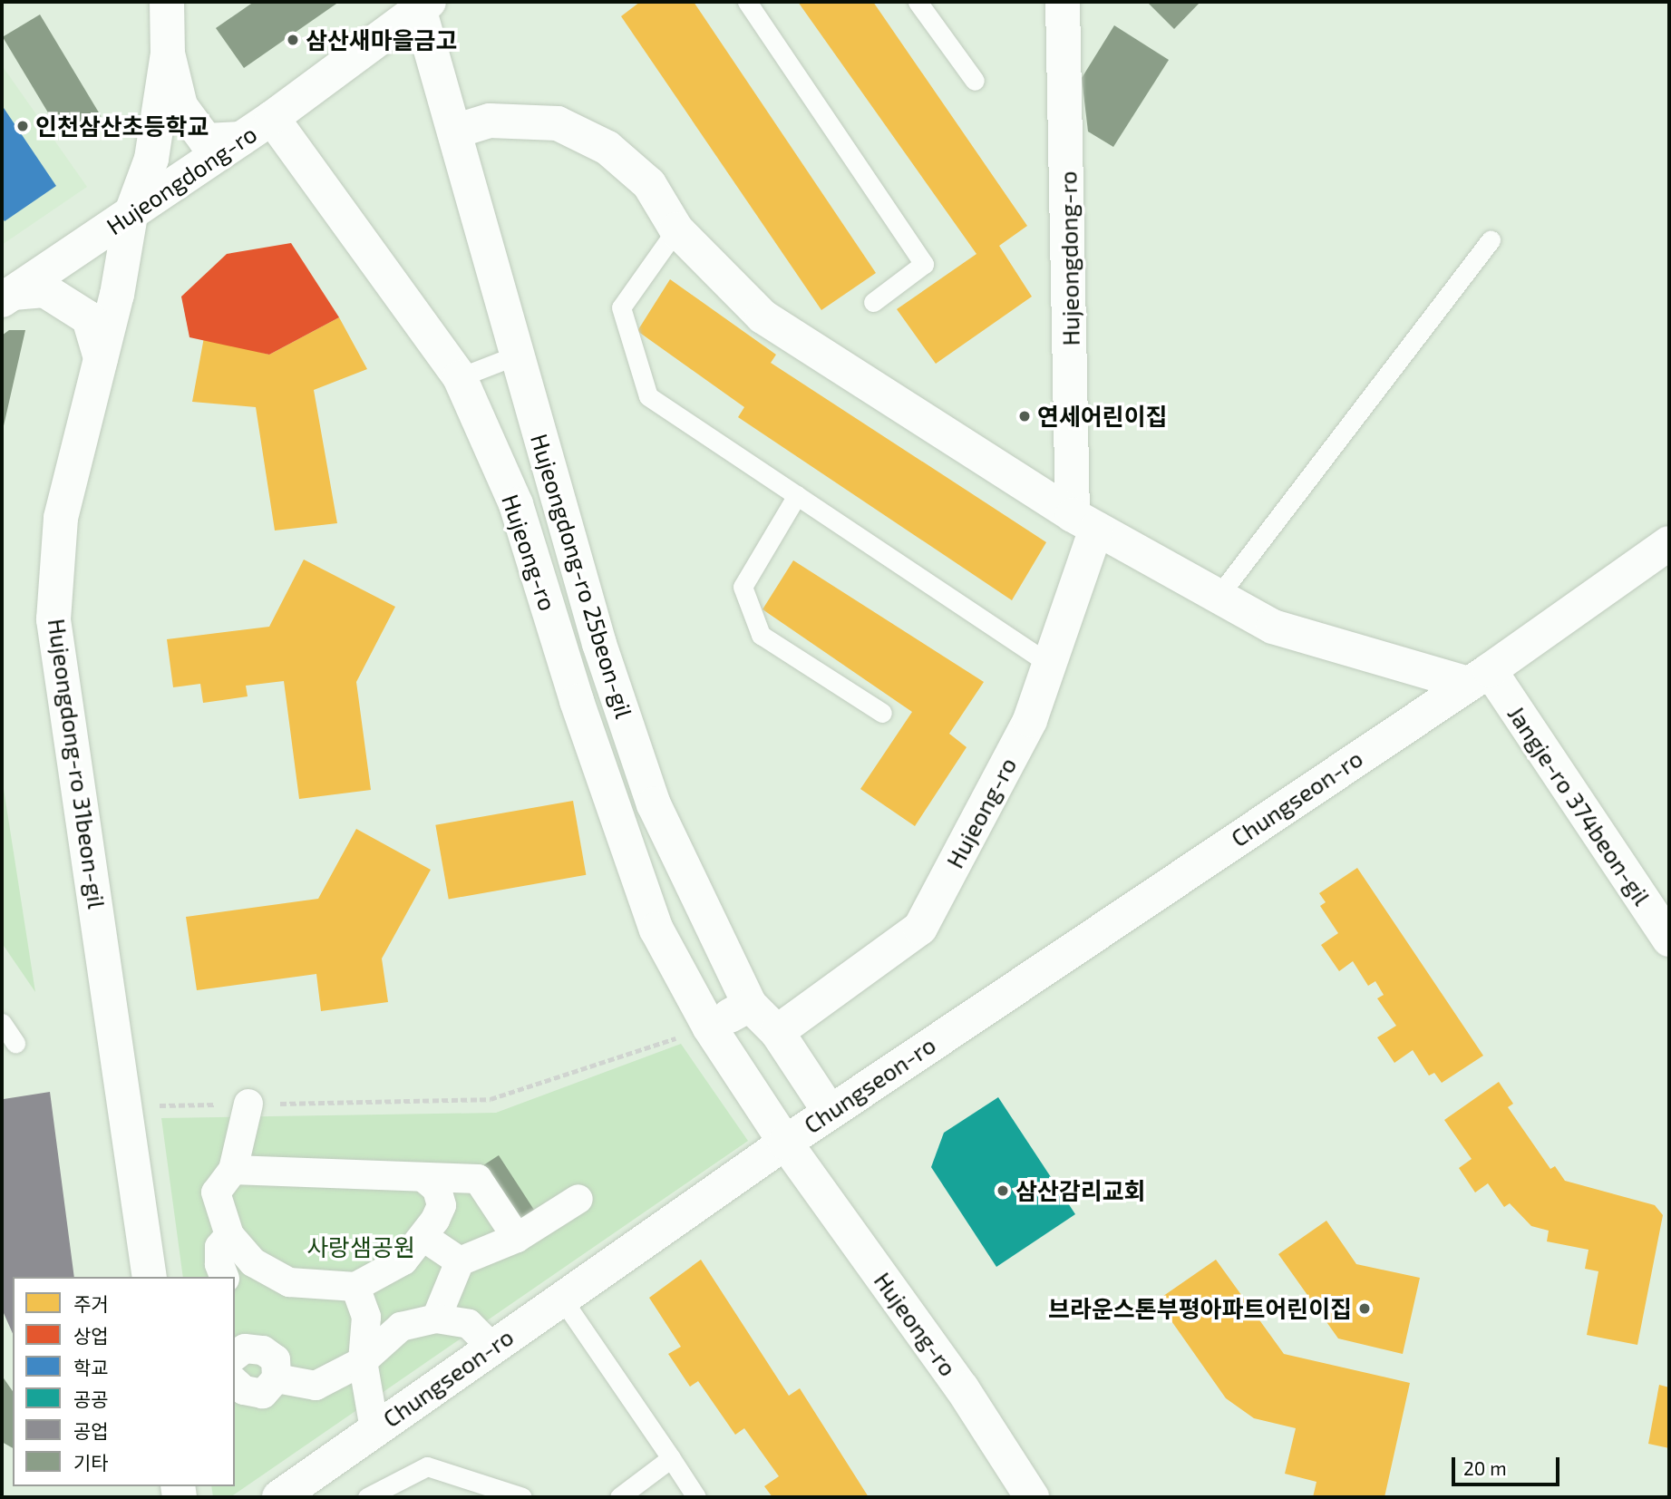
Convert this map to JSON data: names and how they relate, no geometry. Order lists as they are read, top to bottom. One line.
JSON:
{"streets":{"street":["Hujeongdong-ro","Hujeong-ro","Hujeongdong-ro 25beon-gil","Hujeongdong-ro 31beon-gil","Chungseon-ro","Jangje-ro 374beon-gil"]},"crossings":[["Hujeongdong-ro","Hujeong-ro"],["Hujeongdong-ro","Hujeongdong-ro 25beon-gil"],["Hujeongdong-ro","Hujeongdong-ro 31beon-gil"],["Hujeong-ro","Chungseon-ro"],["Chungseon-ro","Jangje-ro 374beon-gil"]],"parks":["사랑샘공원"],"places":["삼산새마을금고","인천삼산초등학교","연세어린이집","삼산감리교회","브라운스톤부평아파트어린이집"],"legend":["주거","상업","학교","공공","공업","기타"],"scale_bar":"20 m"}
